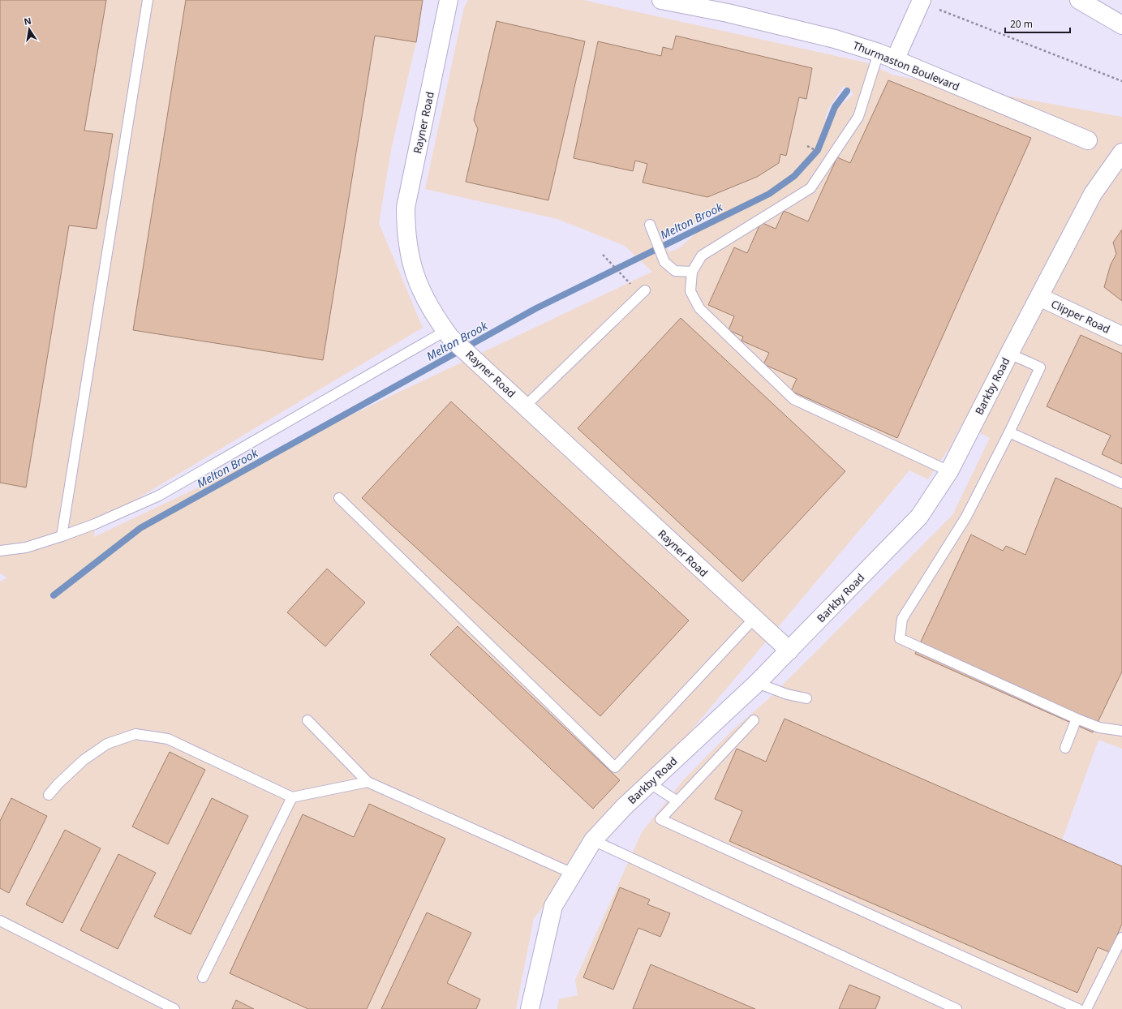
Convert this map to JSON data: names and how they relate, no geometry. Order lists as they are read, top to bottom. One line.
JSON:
{"streets":{"main road":["Thurmaston Boulevard","Rayner Road","Clipper Road","Barkby Road"]},"crossings":[["Rayner Road","Barkby Road"],["Clipper Road","Barkby Road"]],"water":["Melton Brook"],"scale_bar":"20 m","north":"top"}
